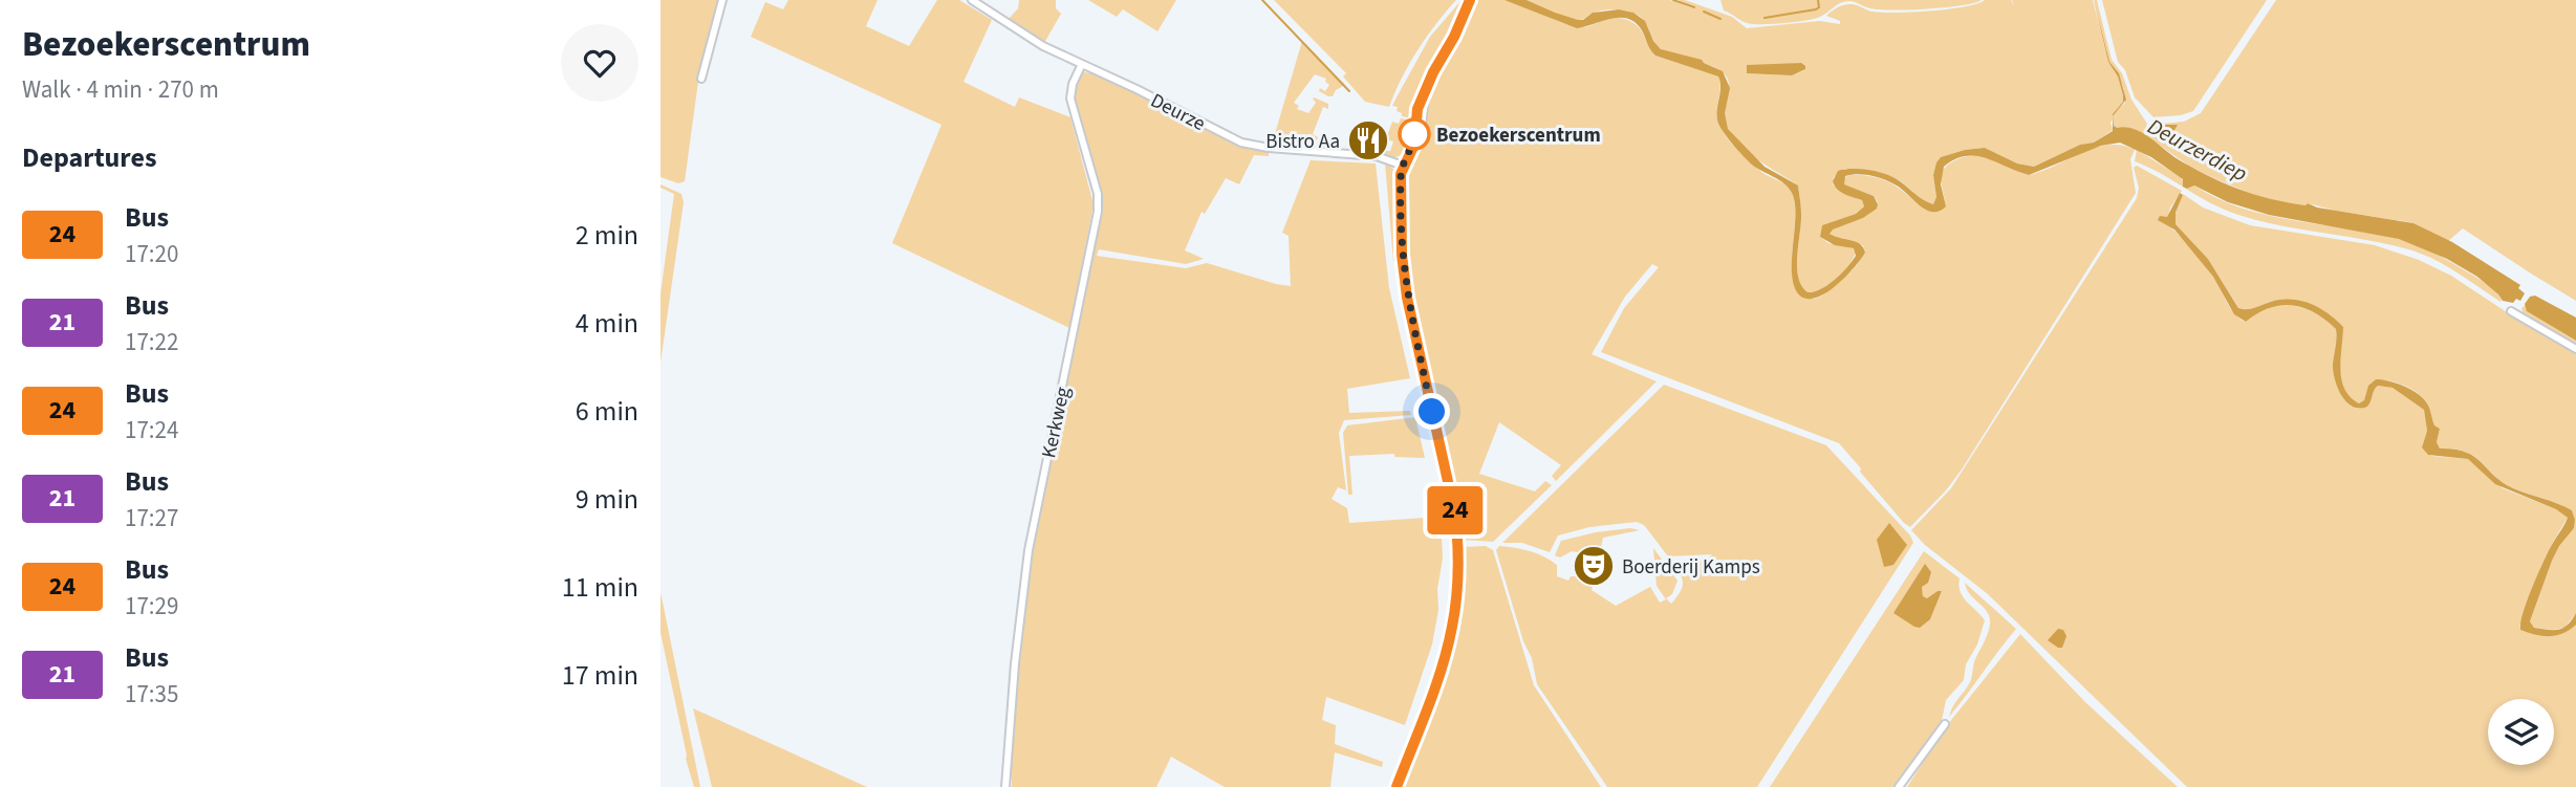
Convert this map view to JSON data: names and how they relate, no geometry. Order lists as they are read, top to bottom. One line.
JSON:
{"streets":{"street":["Deurze","Kerkweg"]},"crossings":[["Deurze","Kerkweg"]],"water":["Deurzerdiep"],"places":{"other":["Bezoekerscentrum"],"restaurant":["Bistro Aa"],"theatre":["Boerderij Kamps"]},"lines":["bus line 24"],"page":{"heading":[["Bezoekerscentrum","Walk · 4 min · 270 m"],"Departures"],"on_map":"24","list":[{"mark":"24","name":"Bus","note":"17:20","value":"2 min"},{"mark":"21","name":"Bus","note":"17:22","value":"4 min"},{"mark":"24","name":"Bus","note":"17:24","value":"6 min"},{"mark":"21","name":"Bus","note":"17:27","value":"9 min"},{"mark":"24","name":"Bus","note":"17:29","value":"11 min"},{"mark":"21","name":"Bus","note":"17:35","value":"17 min"}]}}
